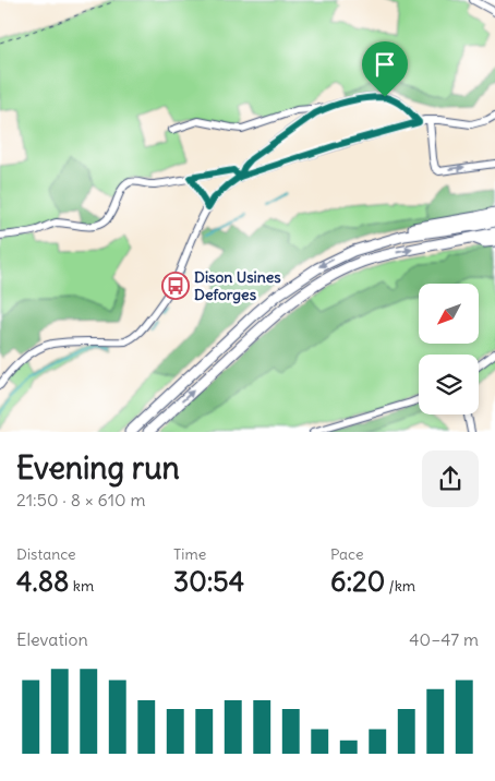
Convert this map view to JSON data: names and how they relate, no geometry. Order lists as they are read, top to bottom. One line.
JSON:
{"places":{"bus stop":["Dison Usines Deforges"]},"north":"bottom left","page":{"heading":["Evening run","21:50 · 8 × 610 m"],"stats":[["Distance","4.88 km"],["Time","30:54"],["Pace","6:20 /km"]],"chart":["Elevation","40–47 m"]}}
